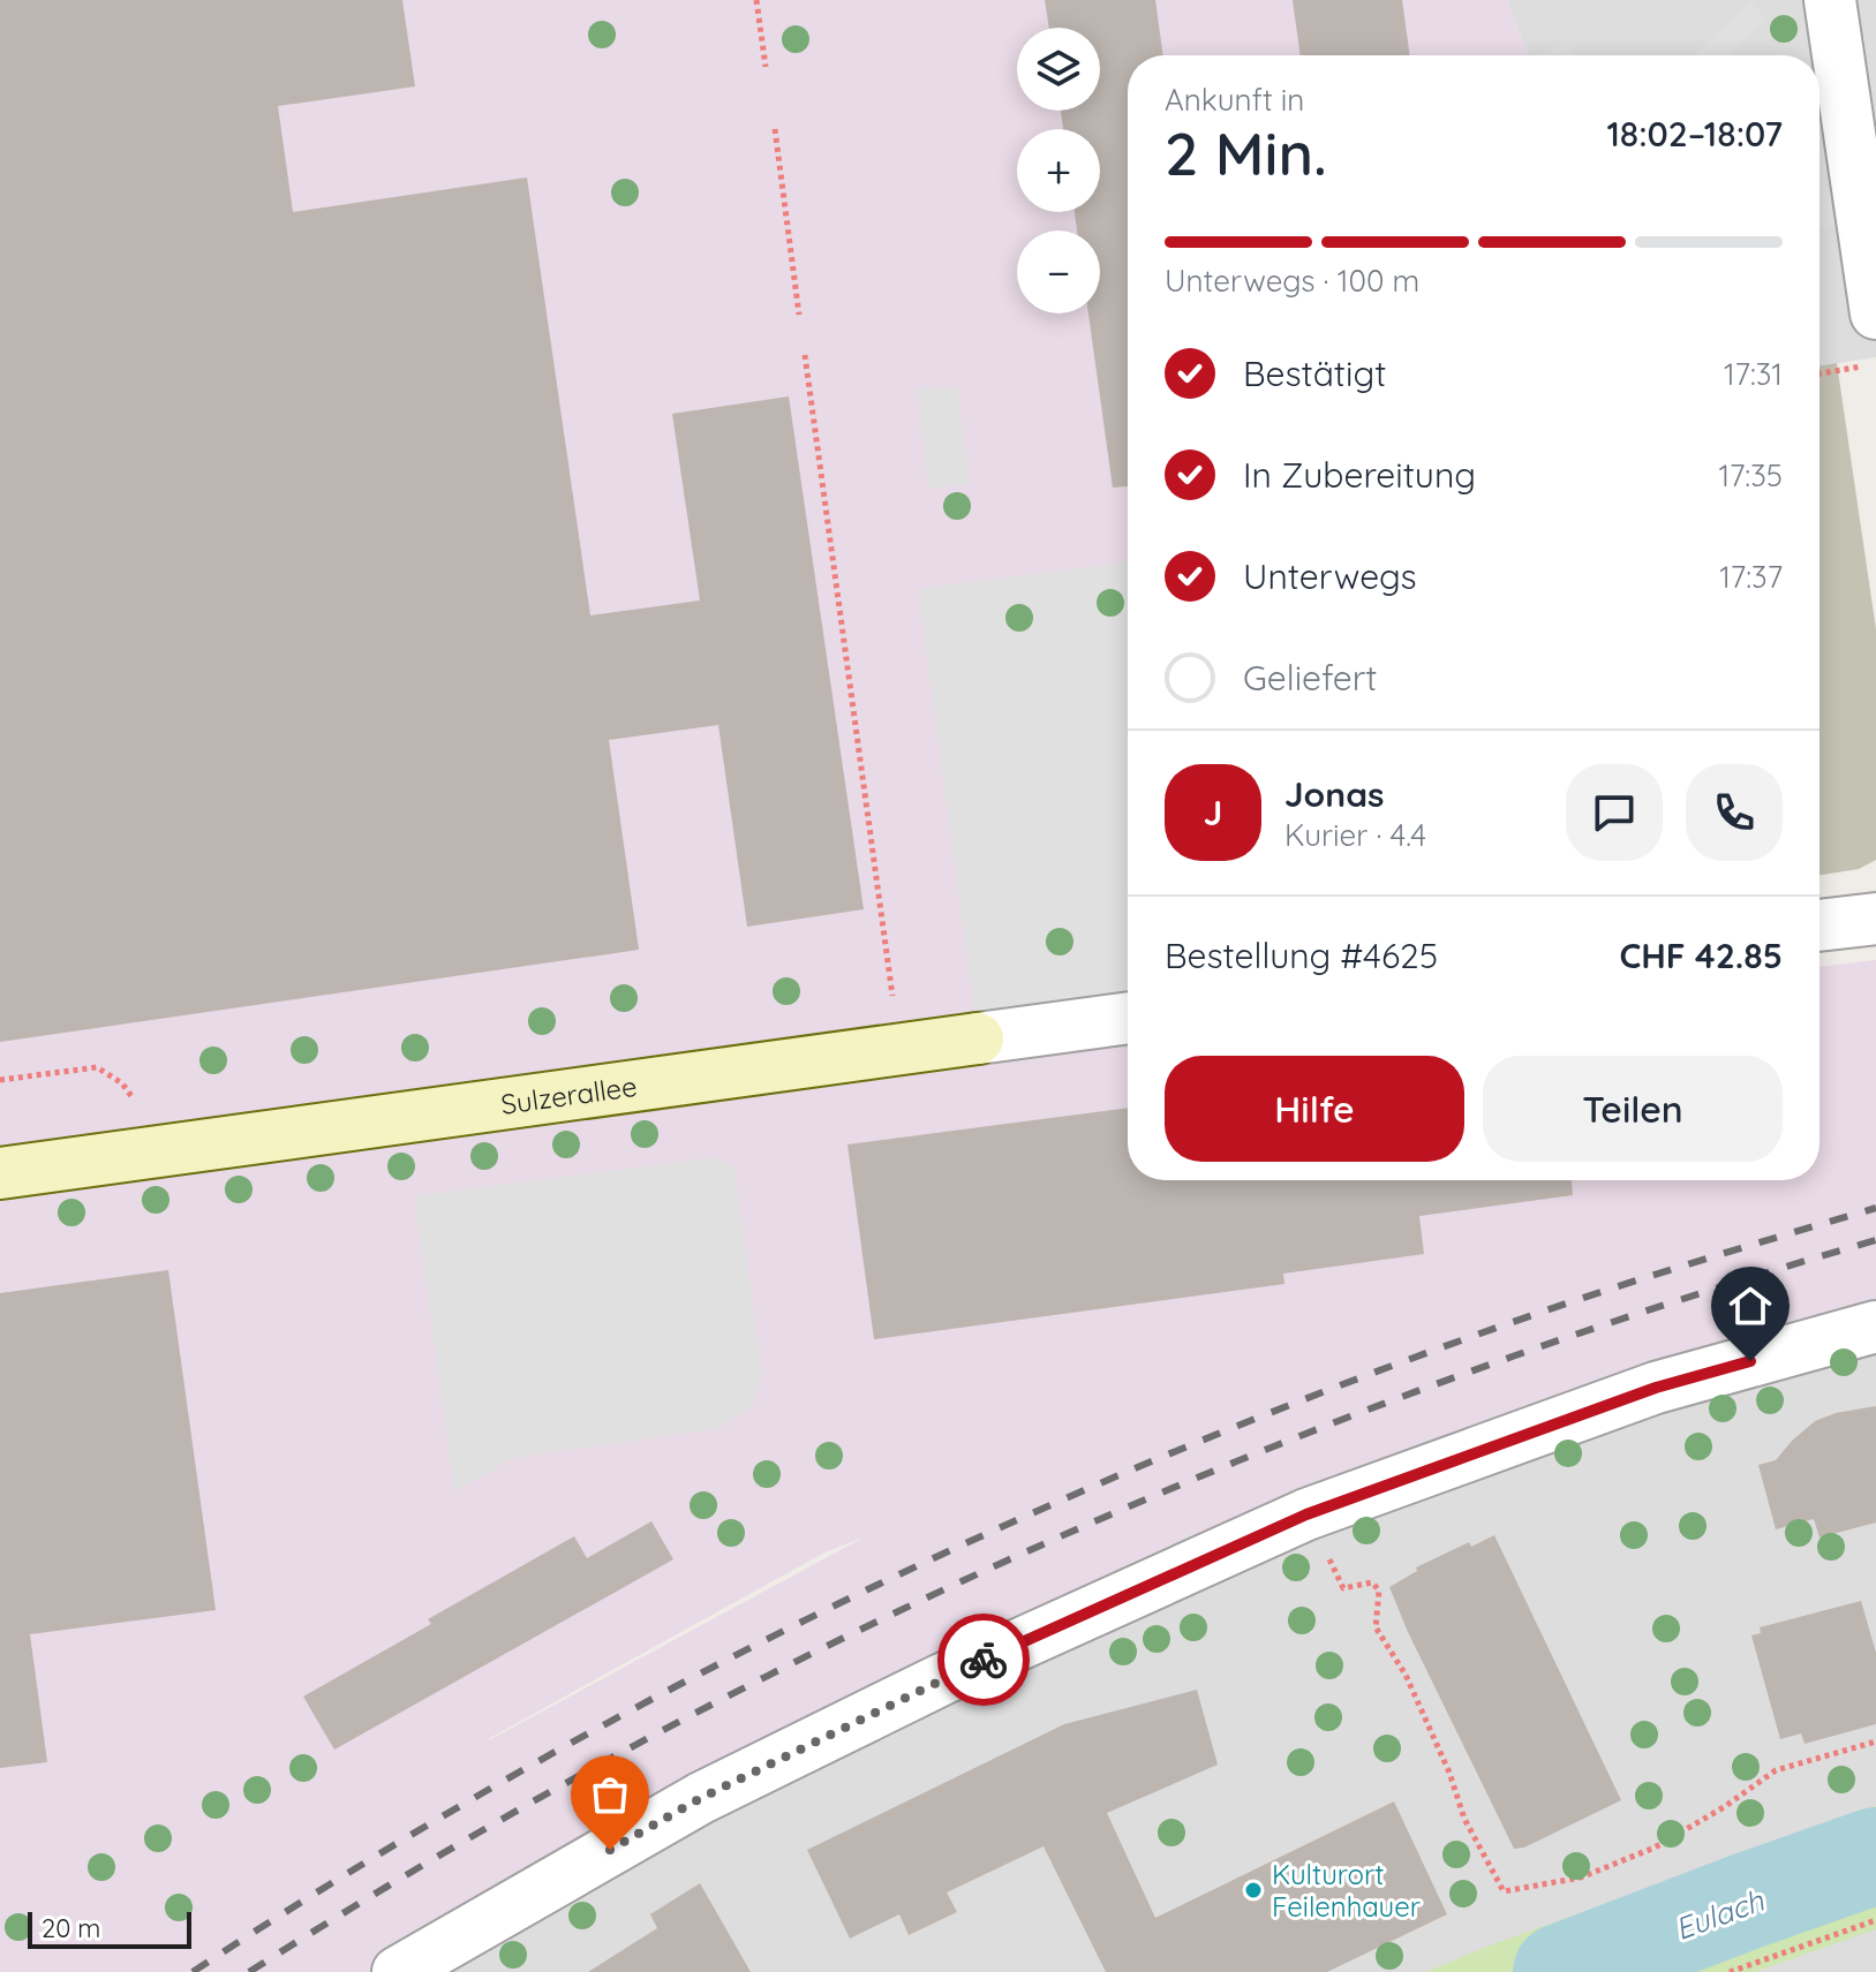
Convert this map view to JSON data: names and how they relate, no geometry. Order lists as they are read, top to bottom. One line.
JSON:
{"streets":{"main road":["Sulzerallee"]},"water":["Eulach"],"places":["Kulturort Feilenhauer"],"scale_bar":"20 m","page":{"map_buttons":["+","−"],"heading":["2 Min.","Ankunft in","18:02–18:07"],"panel":["Jonas","Kurier · 4.4","Bestellung #4625","CHF 42.85"],"bar":"Unterwegs · 100 m","list":[["Bestätigt","17:31"],["In Zubereitung","17:35"],["Unterwegs","17:37"],"Geliefert"],"round":"J","buttons":["Hilfe","Teilen"],"scale":"20 m"}}
